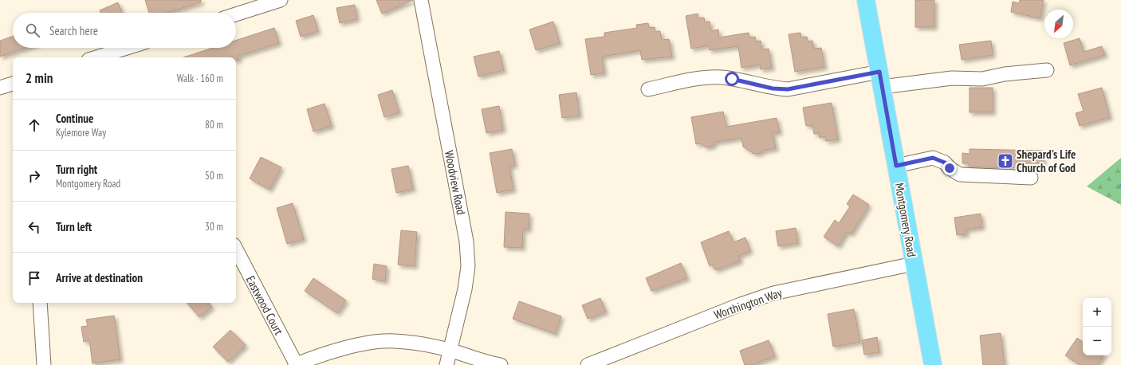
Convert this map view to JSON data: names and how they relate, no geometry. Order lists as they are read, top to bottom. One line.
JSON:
{"streets":{"main road":["Montgomery Road"],"street":["Woodview Road","Worthington Way","Eastwood Court"]},"crossings":[["Montgomery Road","Worthington Way"]],"places":{"church":["Shepard's Life Church of God"]},"north":"bottom left","page":{"search":"Search here","heading":["2 min","Walk · 160 m"],"list":[["Continue","Kylemore Way","80 m"],["Turn right","Montgomery Road","50 m"],["Turn left","30 m"],"Arrive at destination"],"map_buttons":["+","−"]}}
